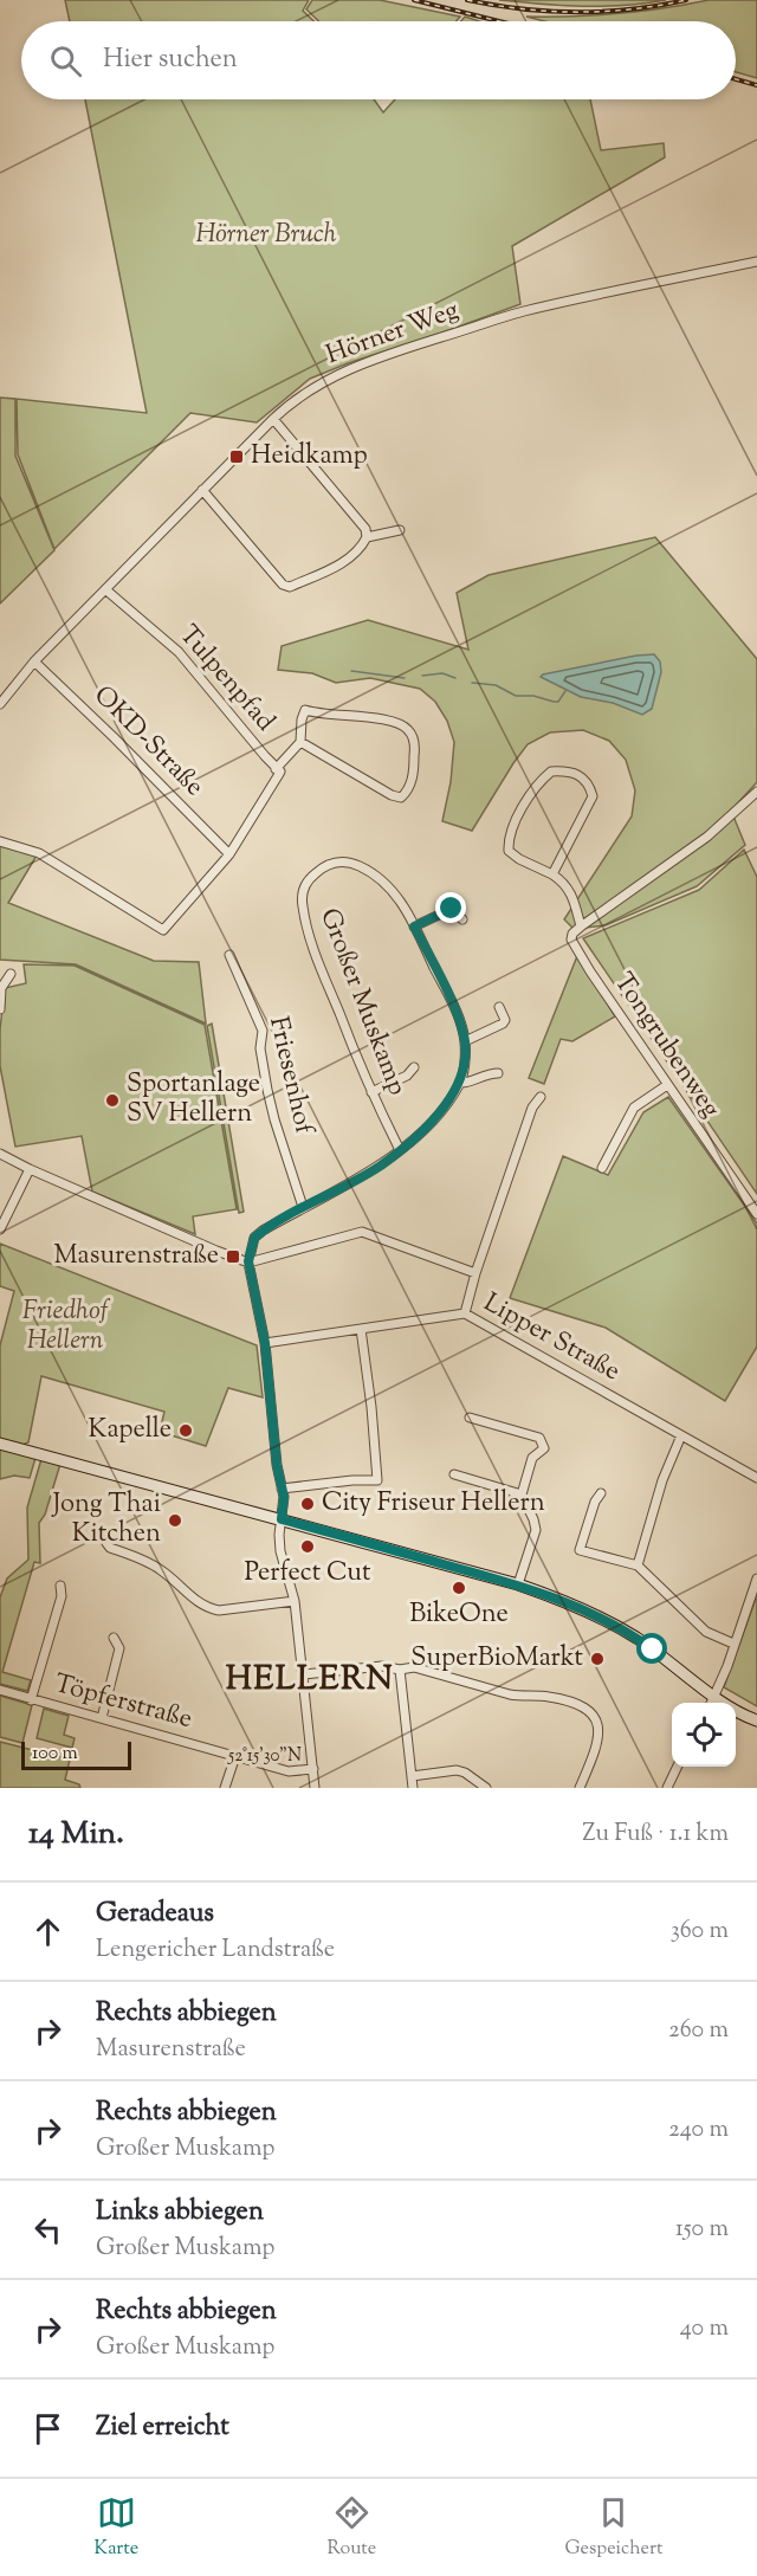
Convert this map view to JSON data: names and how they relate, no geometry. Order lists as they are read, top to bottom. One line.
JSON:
{"streets":{"street":["Hörner Weg","Tulpenpfad","OKD-Straße","Großer Muskamp","Tongrubenweg","Friesenhof","Lipper Straße","Töpferstraße"]},"crossings":[["Hörner Weg","Tulpenpfad"],["Hörner Weg","OKD-Straße"],["Großer Muskamp","Friesenhof"]],"districts":["HELLERN"],"parks":["Hörner Bruch","Friedhof Hellern"],"places":{"transit":["Heidkamp","Masurenstraße"],"other":["Sportanlage SV Hellern","Kapelle","City Friseur Hellern","Jong Thai Kitchen","Perfect Cut","BikeOne","SuperBioMarkt"]},"scale_bar":"100 m","page":{"search":"Hier suchen","scale":"100 m","heading":["14 Min.","Zu Fuß · 1.1 km"],"list":[["Geradeaus","Lengericher Landstraße","360 m"],["Rechts abbiegen","Masurenstraße","260 m"],["Rechts abbiegen","Großer Muskamp","240 m"],["Links abbiegen","Großer Muskamp","150 m"],["Rechts abbiegen","Großer Muskamp","40 m"],"Ziel erreicht"],"nav":["Karte","Route","Gespeichert"]},"coordinates":["52°15'30\"N"]}
